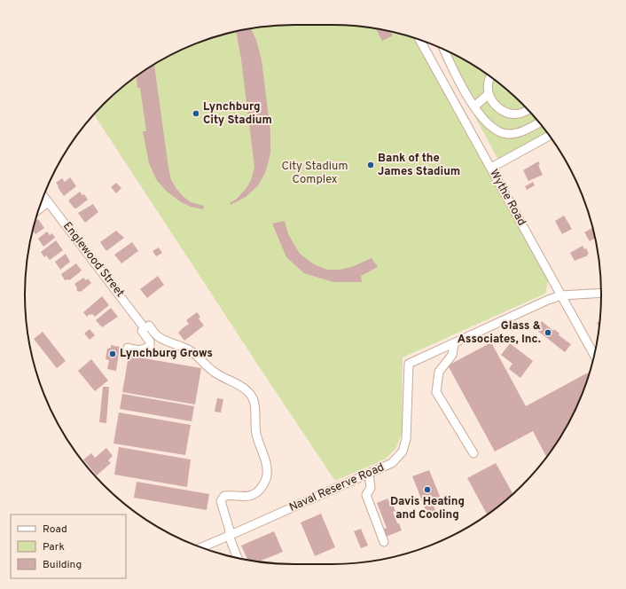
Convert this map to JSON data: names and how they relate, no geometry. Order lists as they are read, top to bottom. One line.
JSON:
{"streets":{"street":["Wythe Road","Englewood Street","Naval Reserve Road"]},"crossings":[["Wythe Road","Naval Reserve Road"]],"parks":["City Stadium Complex"],"places":["Lynchburg City Stadium","Bank of the James Stadium","Glass & Associates, Inc.","Lynchburg Grows","Davis Heating and Cooling"],"legend":["Road","Park","Building"]}
